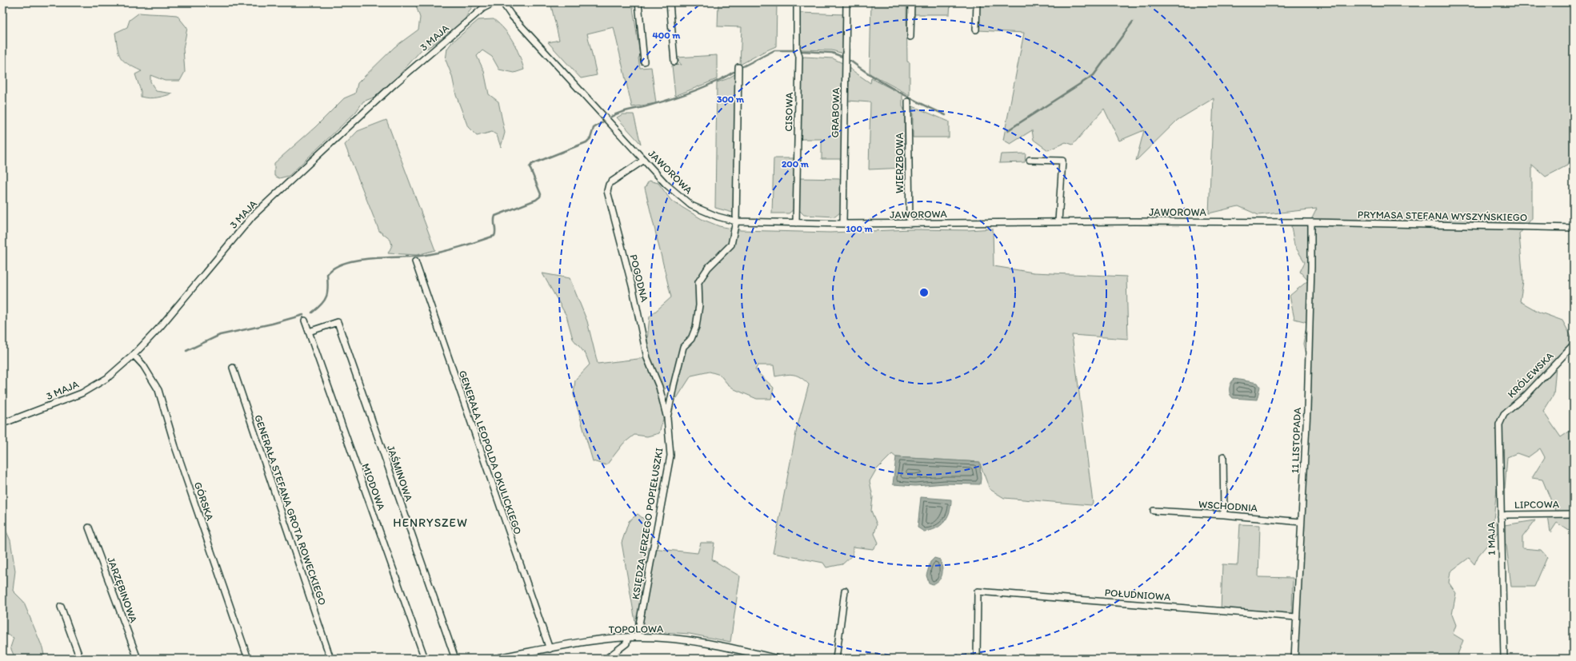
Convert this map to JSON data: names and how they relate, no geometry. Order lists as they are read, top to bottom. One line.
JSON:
{"streets":{"street":["3 MAJA","CISOWA","GRABOWA","WIERZBOWA","JAWOROWA","PRYMASA STEFANA WYSZYŃSKIEGO","POGODNA","KRÓLEWSKA","11 LISTOPADA","GENERAŁA LEOPOLDA OKULICKIEGO","JAŚMINOWA","MIODOWA","GÓRSKA","LIPCOWA","WSCHODNIA","GENERAŁA STEFANA GROTA ROWECKIEGO","KSIĘDZA JERZEGO POPIEŁUSZKI","1 MAJA","JARZĘBINOWA","POŁUDNIOWA","TOPOLOWA"]},"crossings":[["3 MAJA","GÓRSKA"],["CISOWA","JAWOROWA"],["GRABOWA","JAWOROWA"],["WIERZBOWA","JAWOROWA"],["JAWOROWA","PRYMASA STEFANA WYSZYŃSKIEGO"],["JAWOROWA","POGODNA"],["JAWOROWA","11 LISTOPADA"],["JAWOROWA","KSIĘDZA JERZEGO POPIEŁUSZKI"],["PRYMASA STEFANA WYSZYŃSKIEGO","11 LISTOPADA"],["POGODNA","KSIĘDZA JERZEGO POPIEŁUSZKI"],["KRÓLEWSKA","1 MAJA"],["11 LISTOPADA","WSCHODNIA"],["11 LISTOPADA","POŁUDNIOWA"],["GENERAŁA LEOPOLDA OKULICKIEGO","TOPOLOWA"],["JAŚMINOWA","MIODOWA"],["LIPCOWA","1 MAJA"],["KSIĘDZA JERZEGO POPIEŁUSZKI","TOPOLOWA"]],"districts":["HENRYSZEW"],"rings":["400 m","300 m","200 m","100 m"]}
